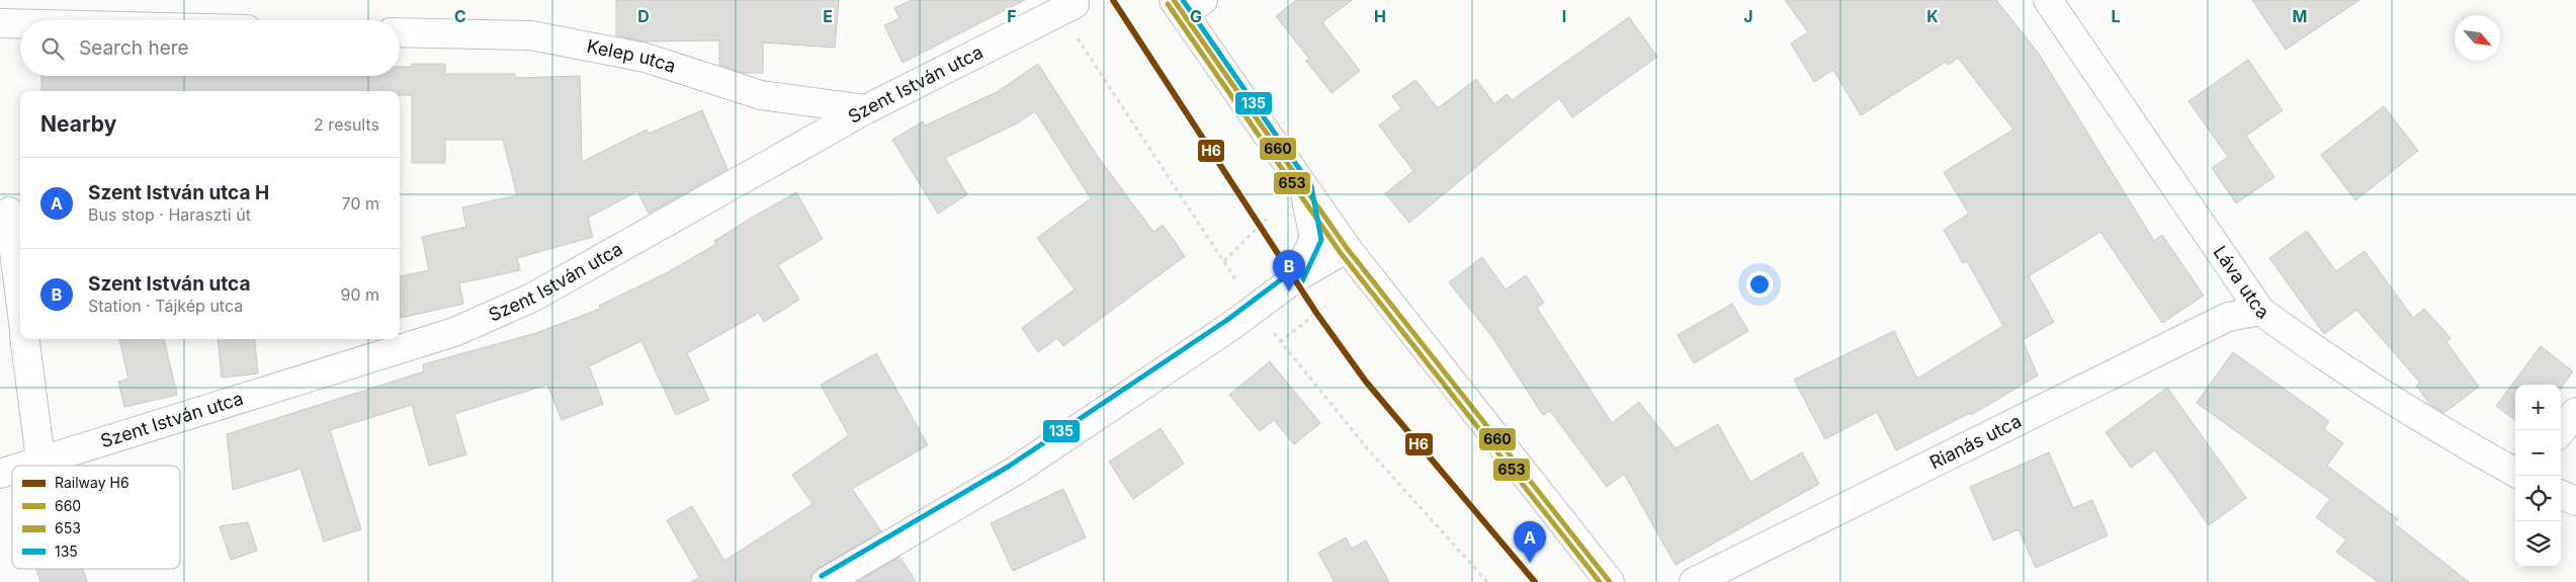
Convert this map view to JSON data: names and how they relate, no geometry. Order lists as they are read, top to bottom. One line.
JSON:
{"streets":{"street":["Kelep utca","Szent István utca","Láva utca","Rianás utca"]},"crossings":[["Kelep utca","Szent István utca"],["Láva utca","Rianás utca"]],"lines":["rail line H6","transit line 660","transit line 135","transit line 653"],"legend":["Railway H6","660","653","135"],"north":"bottom right","page":{"search":"Search here","heading":["Nearby","2 results"],"list":[{"mark":"A","name":"Szent István utca H","note":"Bus stop · Haraszti út","value":"70 m"},{"mark":"B","name":"Szent István utca","note":"Station · Tájkép utca","value":"90 m"}],"pins":["B","A"],"map_buttons":["+","−"]},"grid":{"columns":["C","D","E","F","G","H","I","J","K","L","M"]}}
